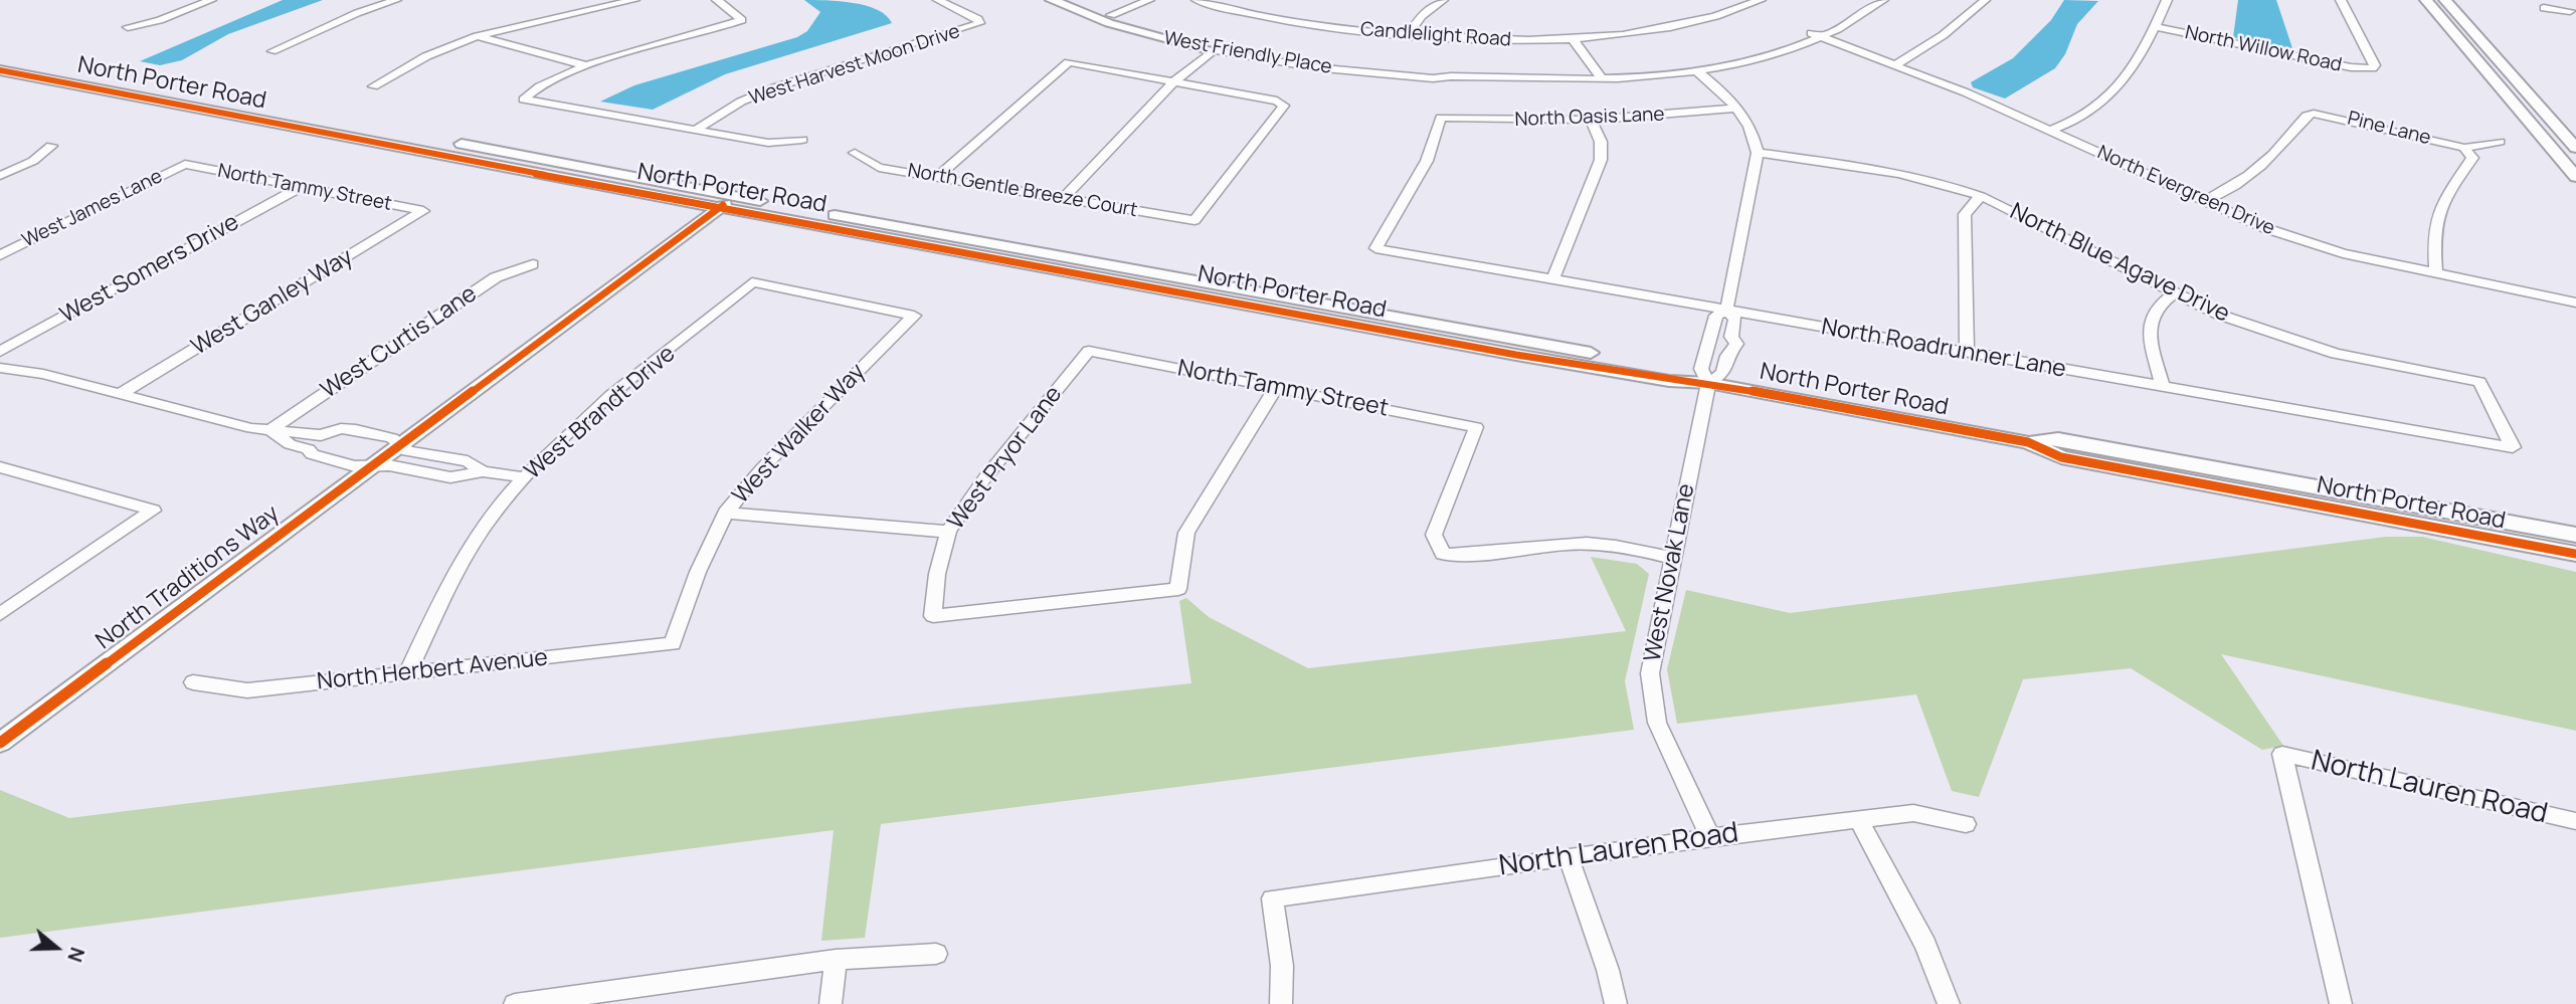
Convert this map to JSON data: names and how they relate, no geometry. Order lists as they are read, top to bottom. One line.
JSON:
{"streets":{"street":["Candlelight Road","North Willow Road","West Friendly Place","West Harvest Moon Drive","North Porter Road","North Oasis Lane","Pine Lane","North Tammy Street","North Gentle Breeze Court","North Evergreen Drive","West James Lane","North Blue Agave Drive","West Somers Drive","West Ganley Way","West Curtis Lane","North Roadrunner Lane","West Brandt Drive","West Walker Way","West Pryor Lane","West Novak Lane","North Traditions Way","North Herbert Avenue","North Lauren Road"]},"crossings":[["West Friendly Place","North Evergreen Drive"],["North Porter Road","West Novak Lane"],["North Porter Road","North Traditions Way"],["North Oasis Lane","North Roadrunner Lane"],["Pine Lane","North Evergreen Drive"],["North Tammy Street","West James Lane"],["North Tammy Street","West Somers Drive"],["North Tammy Street","West Ganley Way"],["North Tammy Street","West Pryor Lane"],["North Tammy Street","West Novak Lane"],["North Blue Agave Drive","North Roadrunner Lane"],["West Brandt Drive","West Walker Way"],["West Brandt Drive","North Herbert Avenue"],["West Walker Way","North Herbert Avenue"],["West Novak Lane","North Lauren Road"]],"north":"right"}
